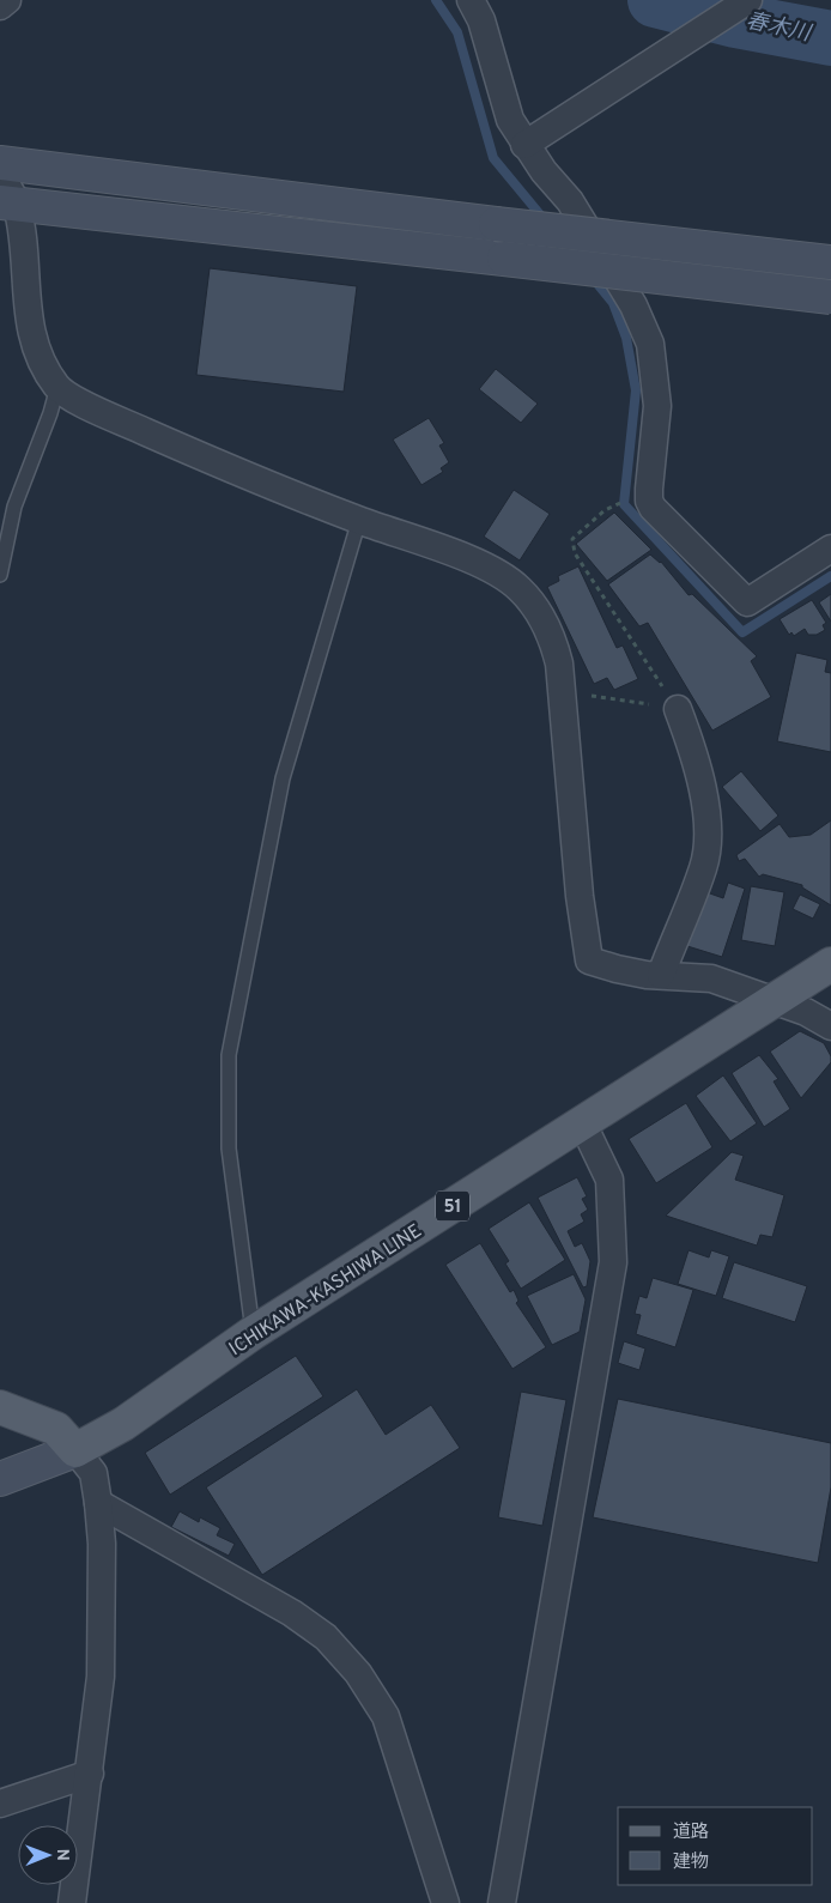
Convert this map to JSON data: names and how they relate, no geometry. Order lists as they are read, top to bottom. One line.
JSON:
{"streets":{"main road":["51","ICHIKAWA-KASHIWA LINE"]},"water":["春木川"],"legend":["道路","建物"],"north":"right"}
